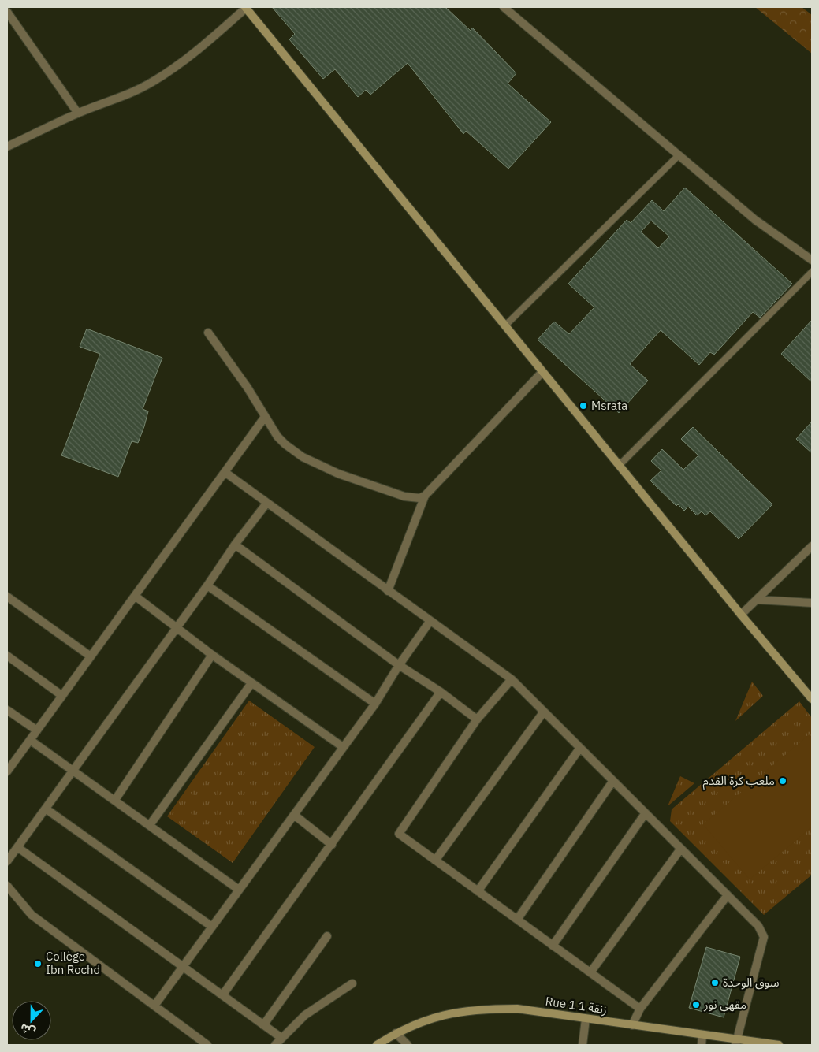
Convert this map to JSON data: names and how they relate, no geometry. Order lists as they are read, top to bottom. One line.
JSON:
{"streets":{"street":["Rue 1 زنقة 1"]},"places":["Msrata","ملعب كرة القدم","Collège Ibn Rochd","سوق الوحدة","مقهى نور"],"north":"bottom"}
